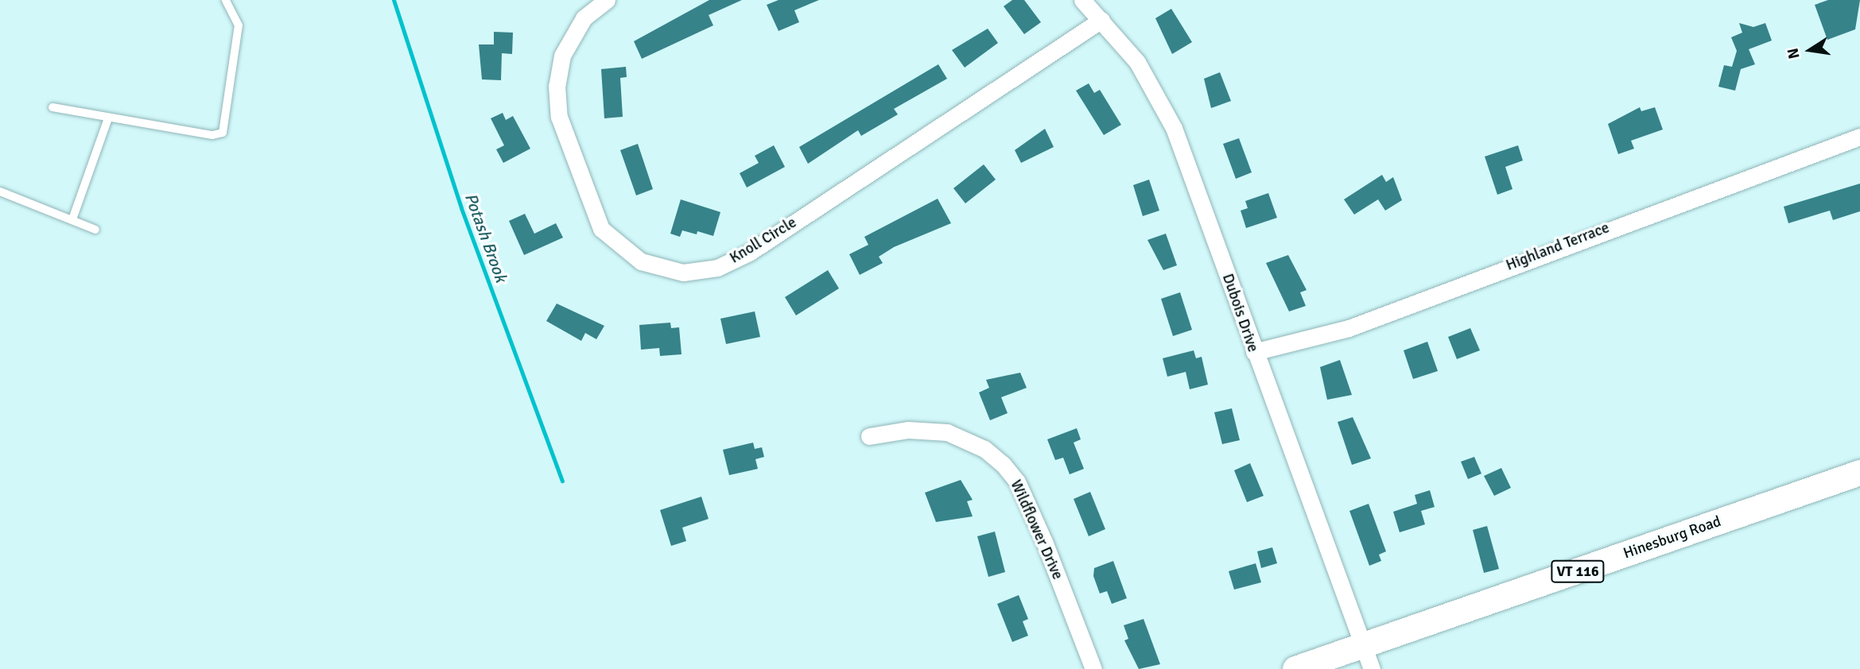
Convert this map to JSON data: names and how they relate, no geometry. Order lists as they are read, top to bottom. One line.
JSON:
{"streets":{"main road":["Hinesburg Road","VT 116"],"street":["Knoll Circle","Highland Terrace","Dubois Drive","Wildflower Drive"]},"crossings":[["Knoll Circle","Dubois Drive"],["Highland Terrace","Dubois Drive"],["Dubois Drive","Hinesburg Road"]],"water":["Potash Brook"],"north":"left"}
